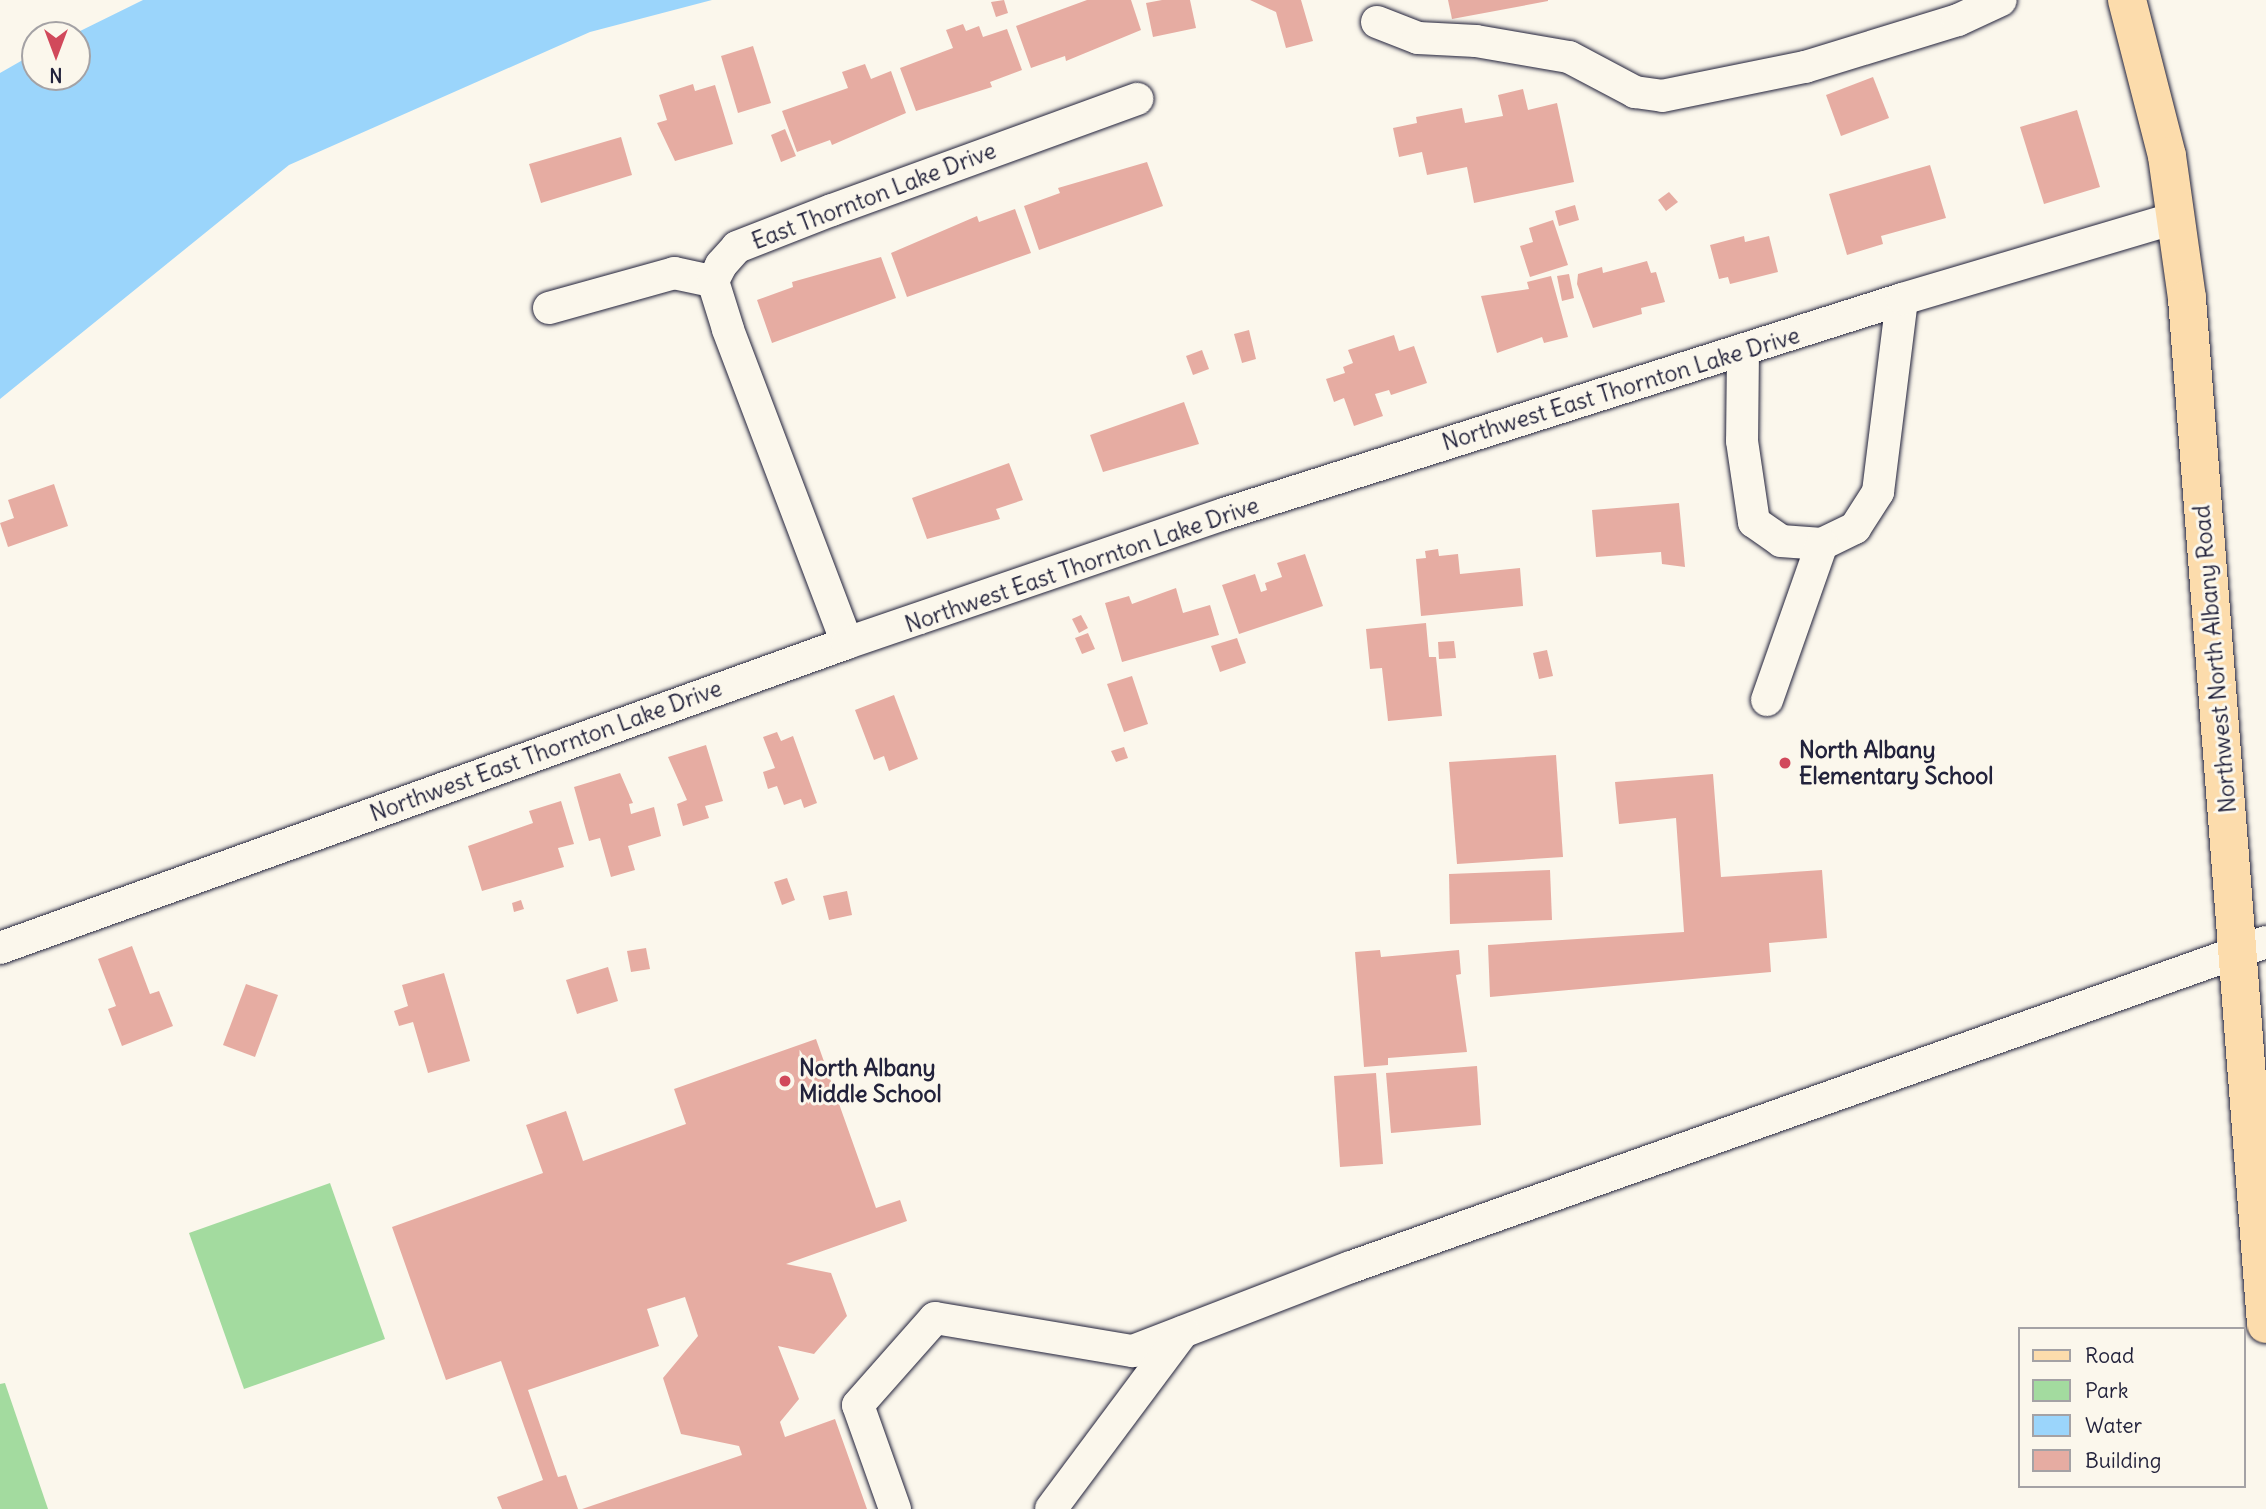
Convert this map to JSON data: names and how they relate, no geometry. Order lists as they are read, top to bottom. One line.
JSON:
{"streets":{"main road":["Northwest North Albany Road"],"street":["East Thornton Lake Drive","Northwest East Thornton Lake Drive"]},"crossings":[["Northwest East Thornton Lake Drive","Northwest North Albany Road"]],"places":["North Albany Elementary School","North Albany Middle School"],"legend":["Road","Park","Water","Building"],"north":"bottom"}
